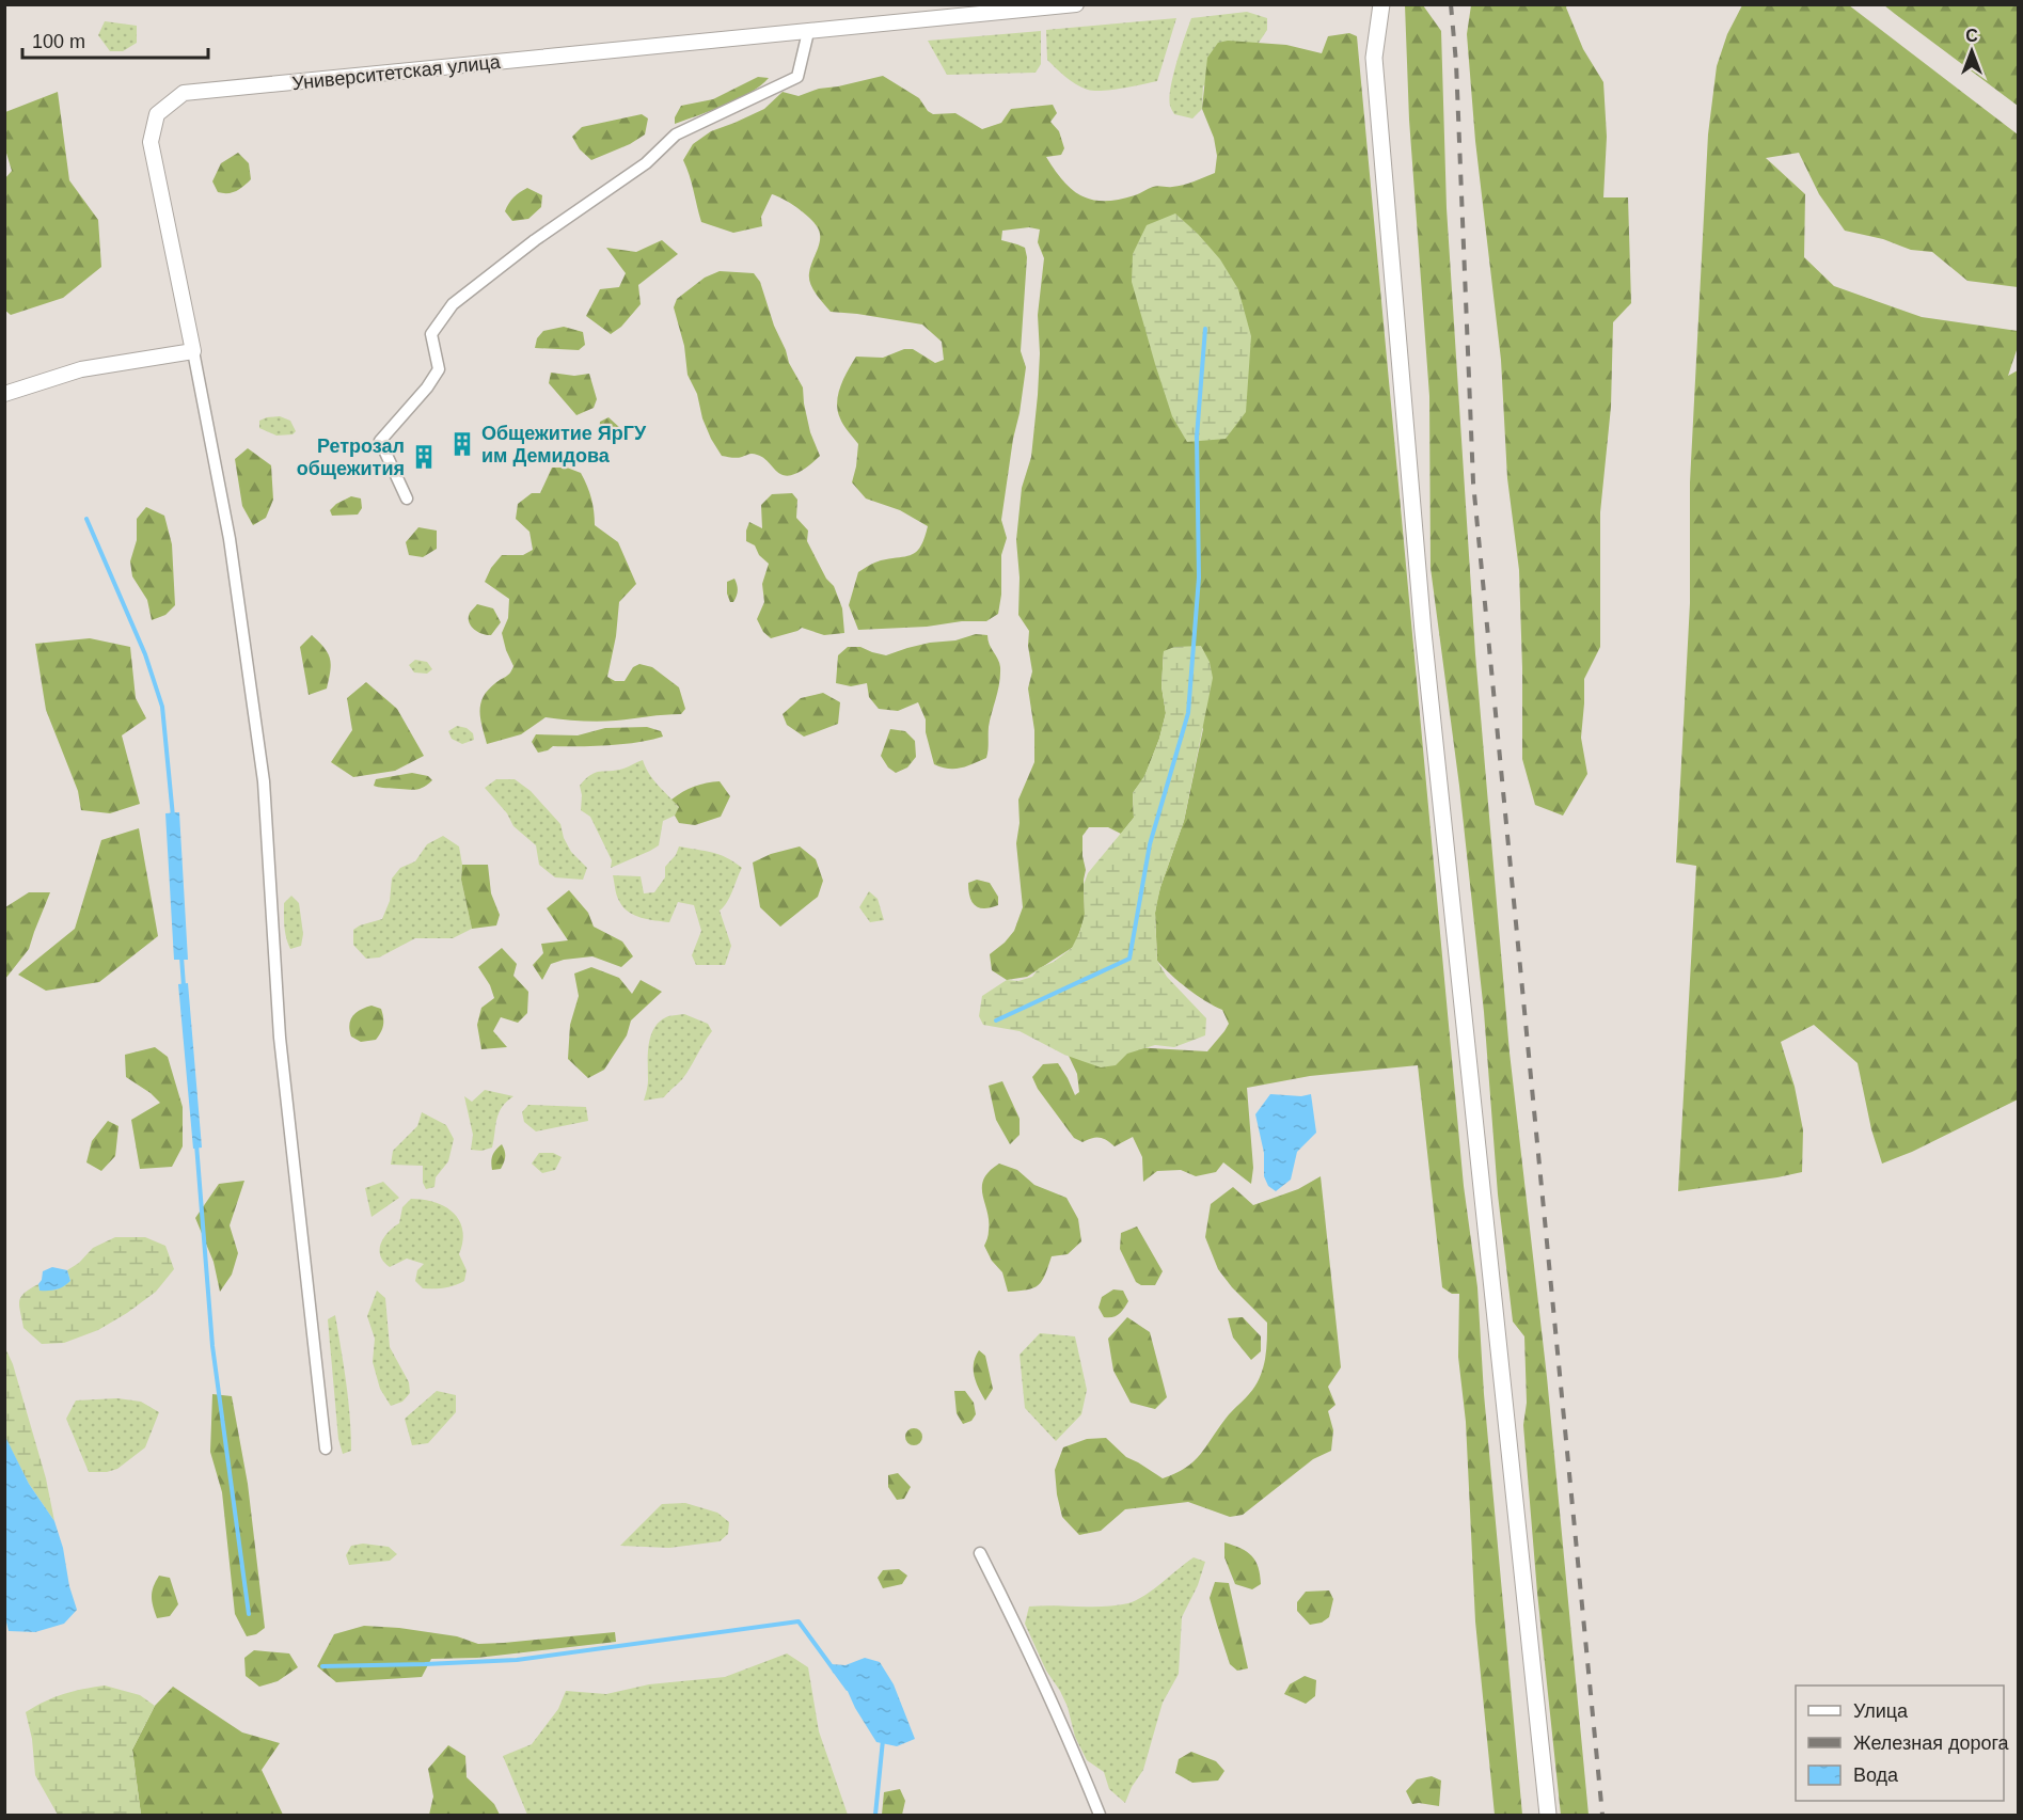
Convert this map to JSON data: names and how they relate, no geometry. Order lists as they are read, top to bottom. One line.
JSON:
{"streets":{"street":["Университетская улица"]},"places":{"building":["Общежитие ЯрГУ им Демидова","Ретрозал общежития"]},"legend":["Улица","Железная дорога","Вода"],"scale_bar":"100 m","north":"top"}
